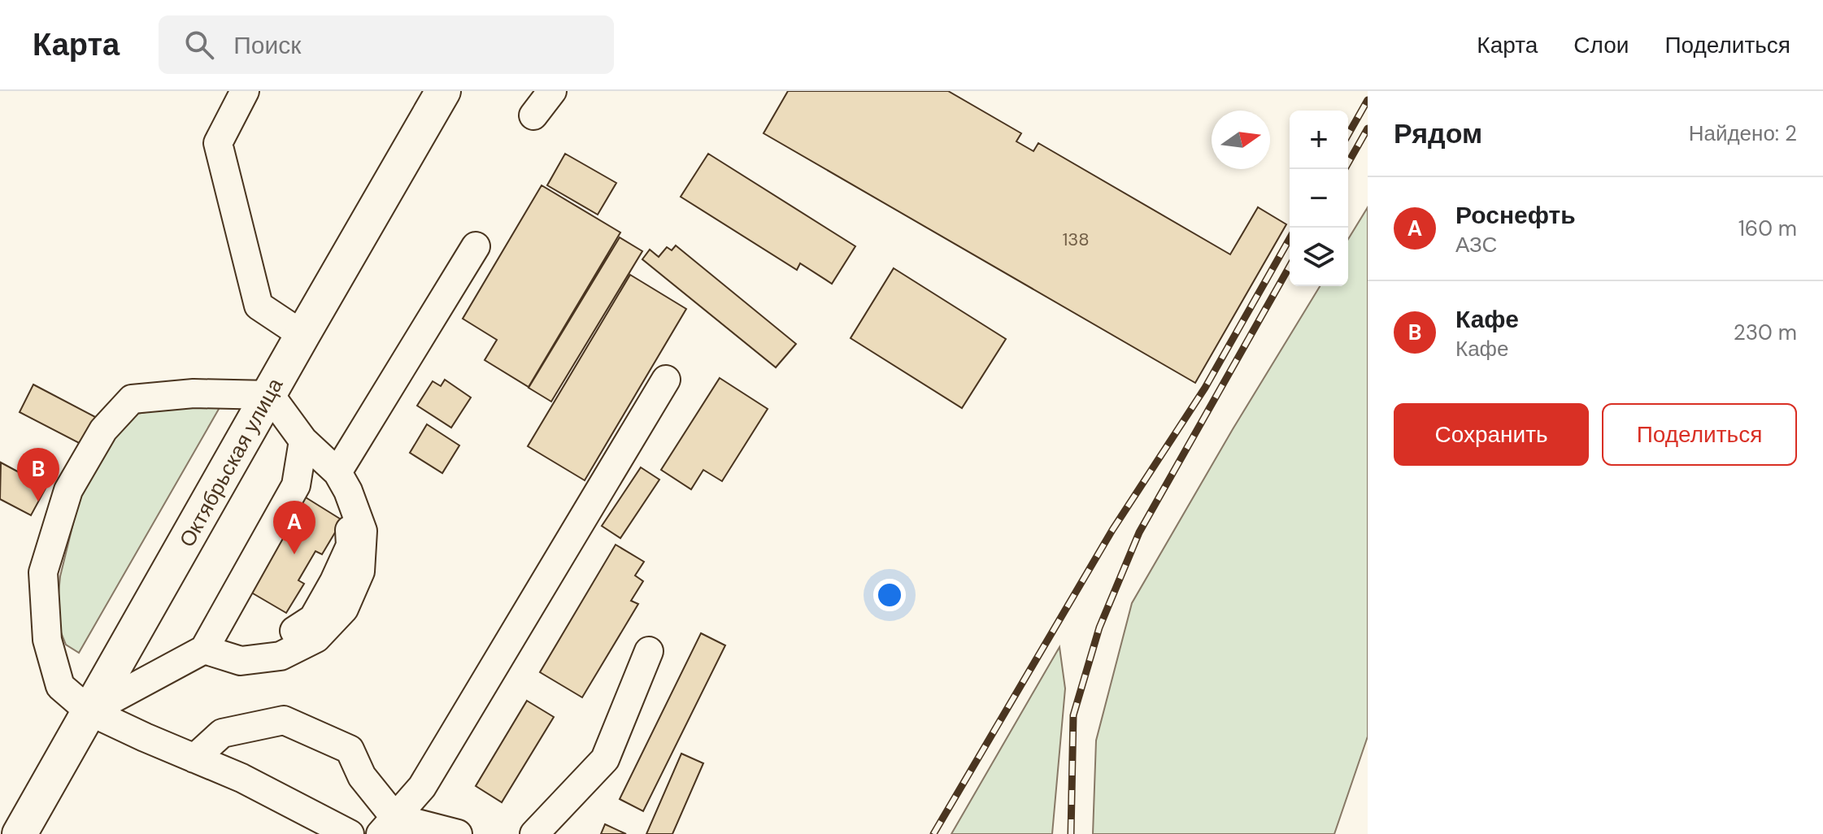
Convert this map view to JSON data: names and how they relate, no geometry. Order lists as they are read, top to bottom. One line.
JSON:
{"streets":{"main road":["Октябрьская улица"]},"house_numbers":["138"],"north":"right","page":{"header":"Карта","search":"Поиск","nav":["Карта","Слои","Поделиться"],"heading":["Рядом","Найдено: 2"],"map_buttons":["+","−"],"list":[{"mark":"A","name":"Роснефть","note":"АЗС","value":"160 m"},{"mark":"B","name":"Кафе","note":"Кафе","value":"230 m"}],"buttons":["Сохранить","Поделиться"],"pins":["B","A"]}}
